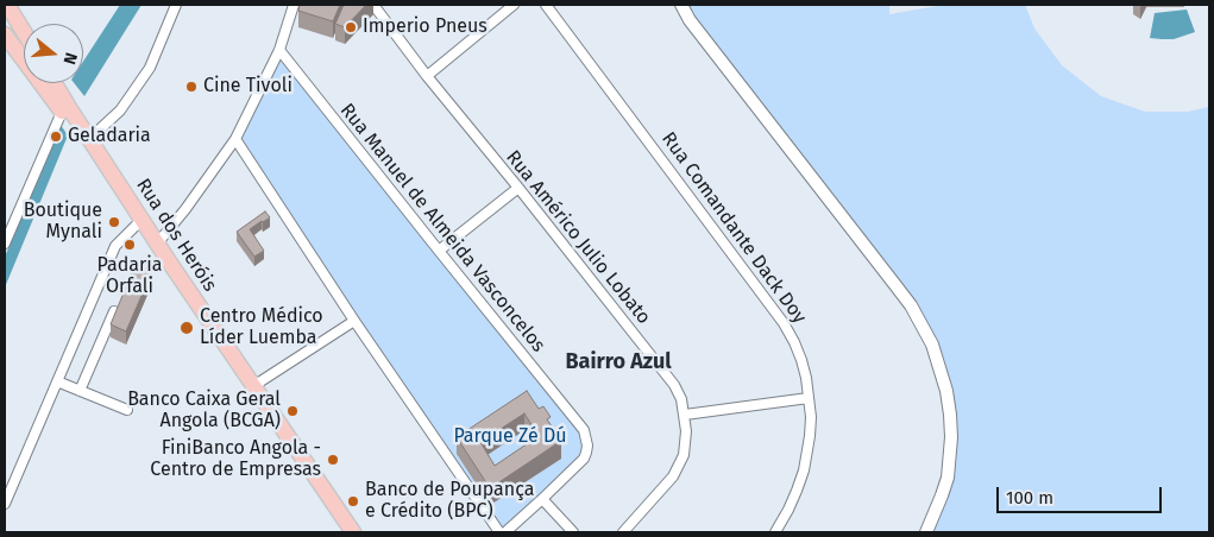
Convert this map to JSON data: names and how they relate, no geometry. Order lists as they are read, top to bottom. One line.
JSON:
{"streets":{"main road":["Rua dos Heróis"],"street":["Rua Manuel de Almeida Vasconcelos","Rua Comandante Dack Doy","Rua Américo Julio Lobato"]},"districts":["Bairro Azul"],"parks":["Parque Zé Dú"],"places":["Imperio Pneus","Cine Tivoli","Geladaria","Boutique Mynali","Padaria Orfali","Centro Médico Líder Luemba","Banco Caixa Geral Angola (BCGA)","FiniBanco Angola - Centro de Empresas","Banco de Poupança e Crédito (BPC)"],"scale_bar":"100 m","north":"right"}
